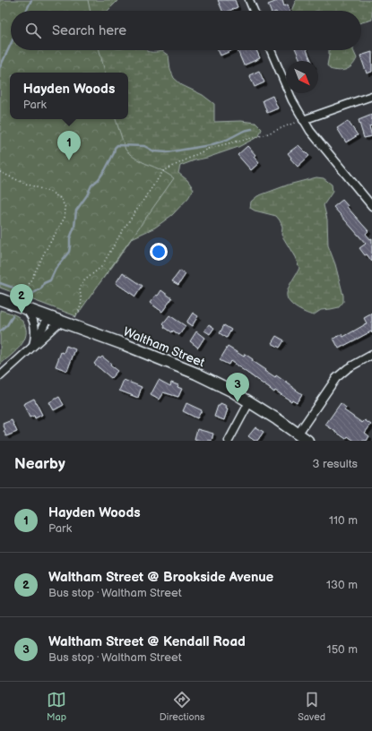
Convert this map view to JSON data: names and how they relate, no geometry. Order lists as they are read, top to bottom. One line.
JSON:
{"streets":{"main road":["Waltham Street"]},"north":"bottom right","page":{"search":"Search here","popup":["Hayden Woods","Park"],"pins":["1","2","3"],"heading":["Nearby","3 results"],"list":[{"mark":"1","name":"Hayden Woods","note":"Park","value":"110 m"},{"mark":"2","name":"Waltham Street @ Brookside Avenue","note":"Bus stop · Waltham Street","value":"130 m"},{"mark":"3","name":"Waltham Street @ Kendall Road","note":"Bus stop · Waltham Street","value":"150 m"}],"nav":["Map","Directions","Saved"]}}
